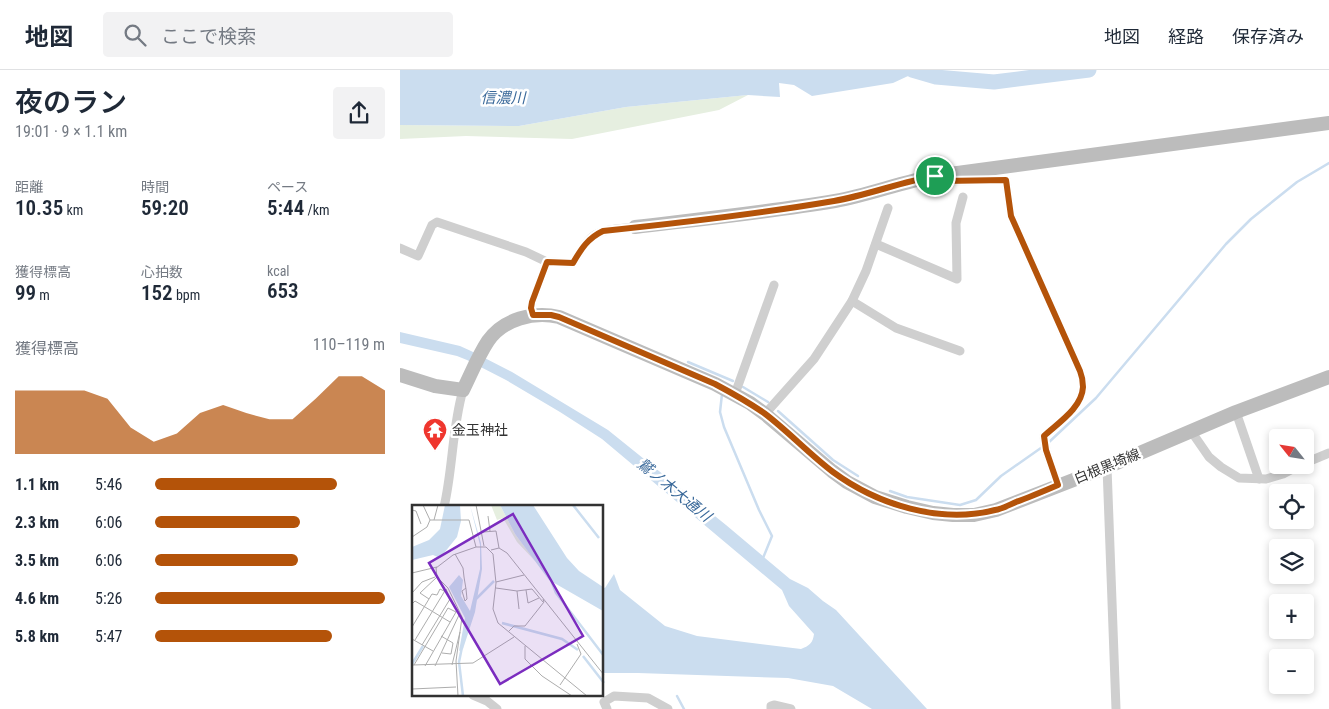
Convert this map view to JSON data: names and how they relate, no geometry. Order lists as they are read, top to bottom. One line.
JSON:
{"streets":{"main road":["白根黒埼線"]},"water":["信濃川","鷲ノ木大通川"],"places":{"temple":["金玉神社"]},"north":"top left","page":{"header":"地図","search":"ここで検索","nav":["地図","経路","保存済み"],"heading":["夜のラン","19:01 · 9 × 1.1 km"],"stats":[["距離","10.35 km"],["時間","59:20"],["ペース","5:44 /km"],["獲得標高","99 m"],["心拍数","152 bpm"],["kcal","653"]],"chart":["獲得標高","110–119 m"],"map_buttons":["+","−"],"list":[{"name":"1.1 km","note":"5:46"},{"name":"2.3 km","note":"6:06"},{"name":"3.5 km","note":"6:06"},{"name":"4.6 km","note":"5:26"},{"name":"5.8 km","note":"5:47"}]}}
